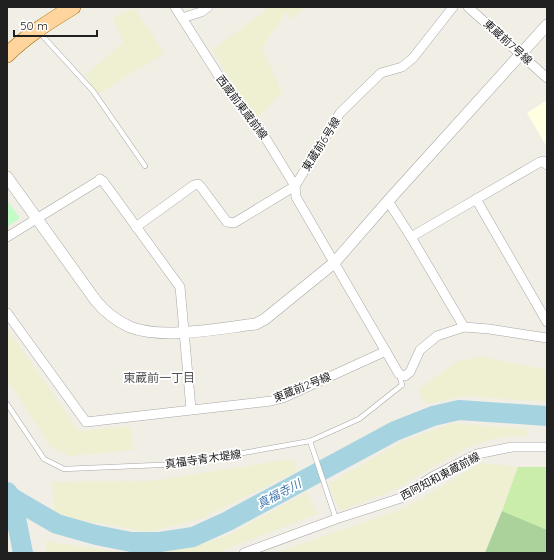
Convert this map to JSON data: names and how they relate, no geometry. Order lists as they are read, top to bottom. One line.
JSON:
{"streets":{"street":["東蔵前7号線","西蔵前東蔵前線","東蔵前6号線","東蔵前2号線","西阿知和東蔵前線"],"lane":["真福寺青木堤線"]},"crossings":[["西蔵前東蔵前線","東蔵前6号線"],["西蔵前東蔵前線","東蔵前2号線"]],"districts":["東蔵前一丁目"],"water":["真福寺川"],"scale_bar":"50 m"}
